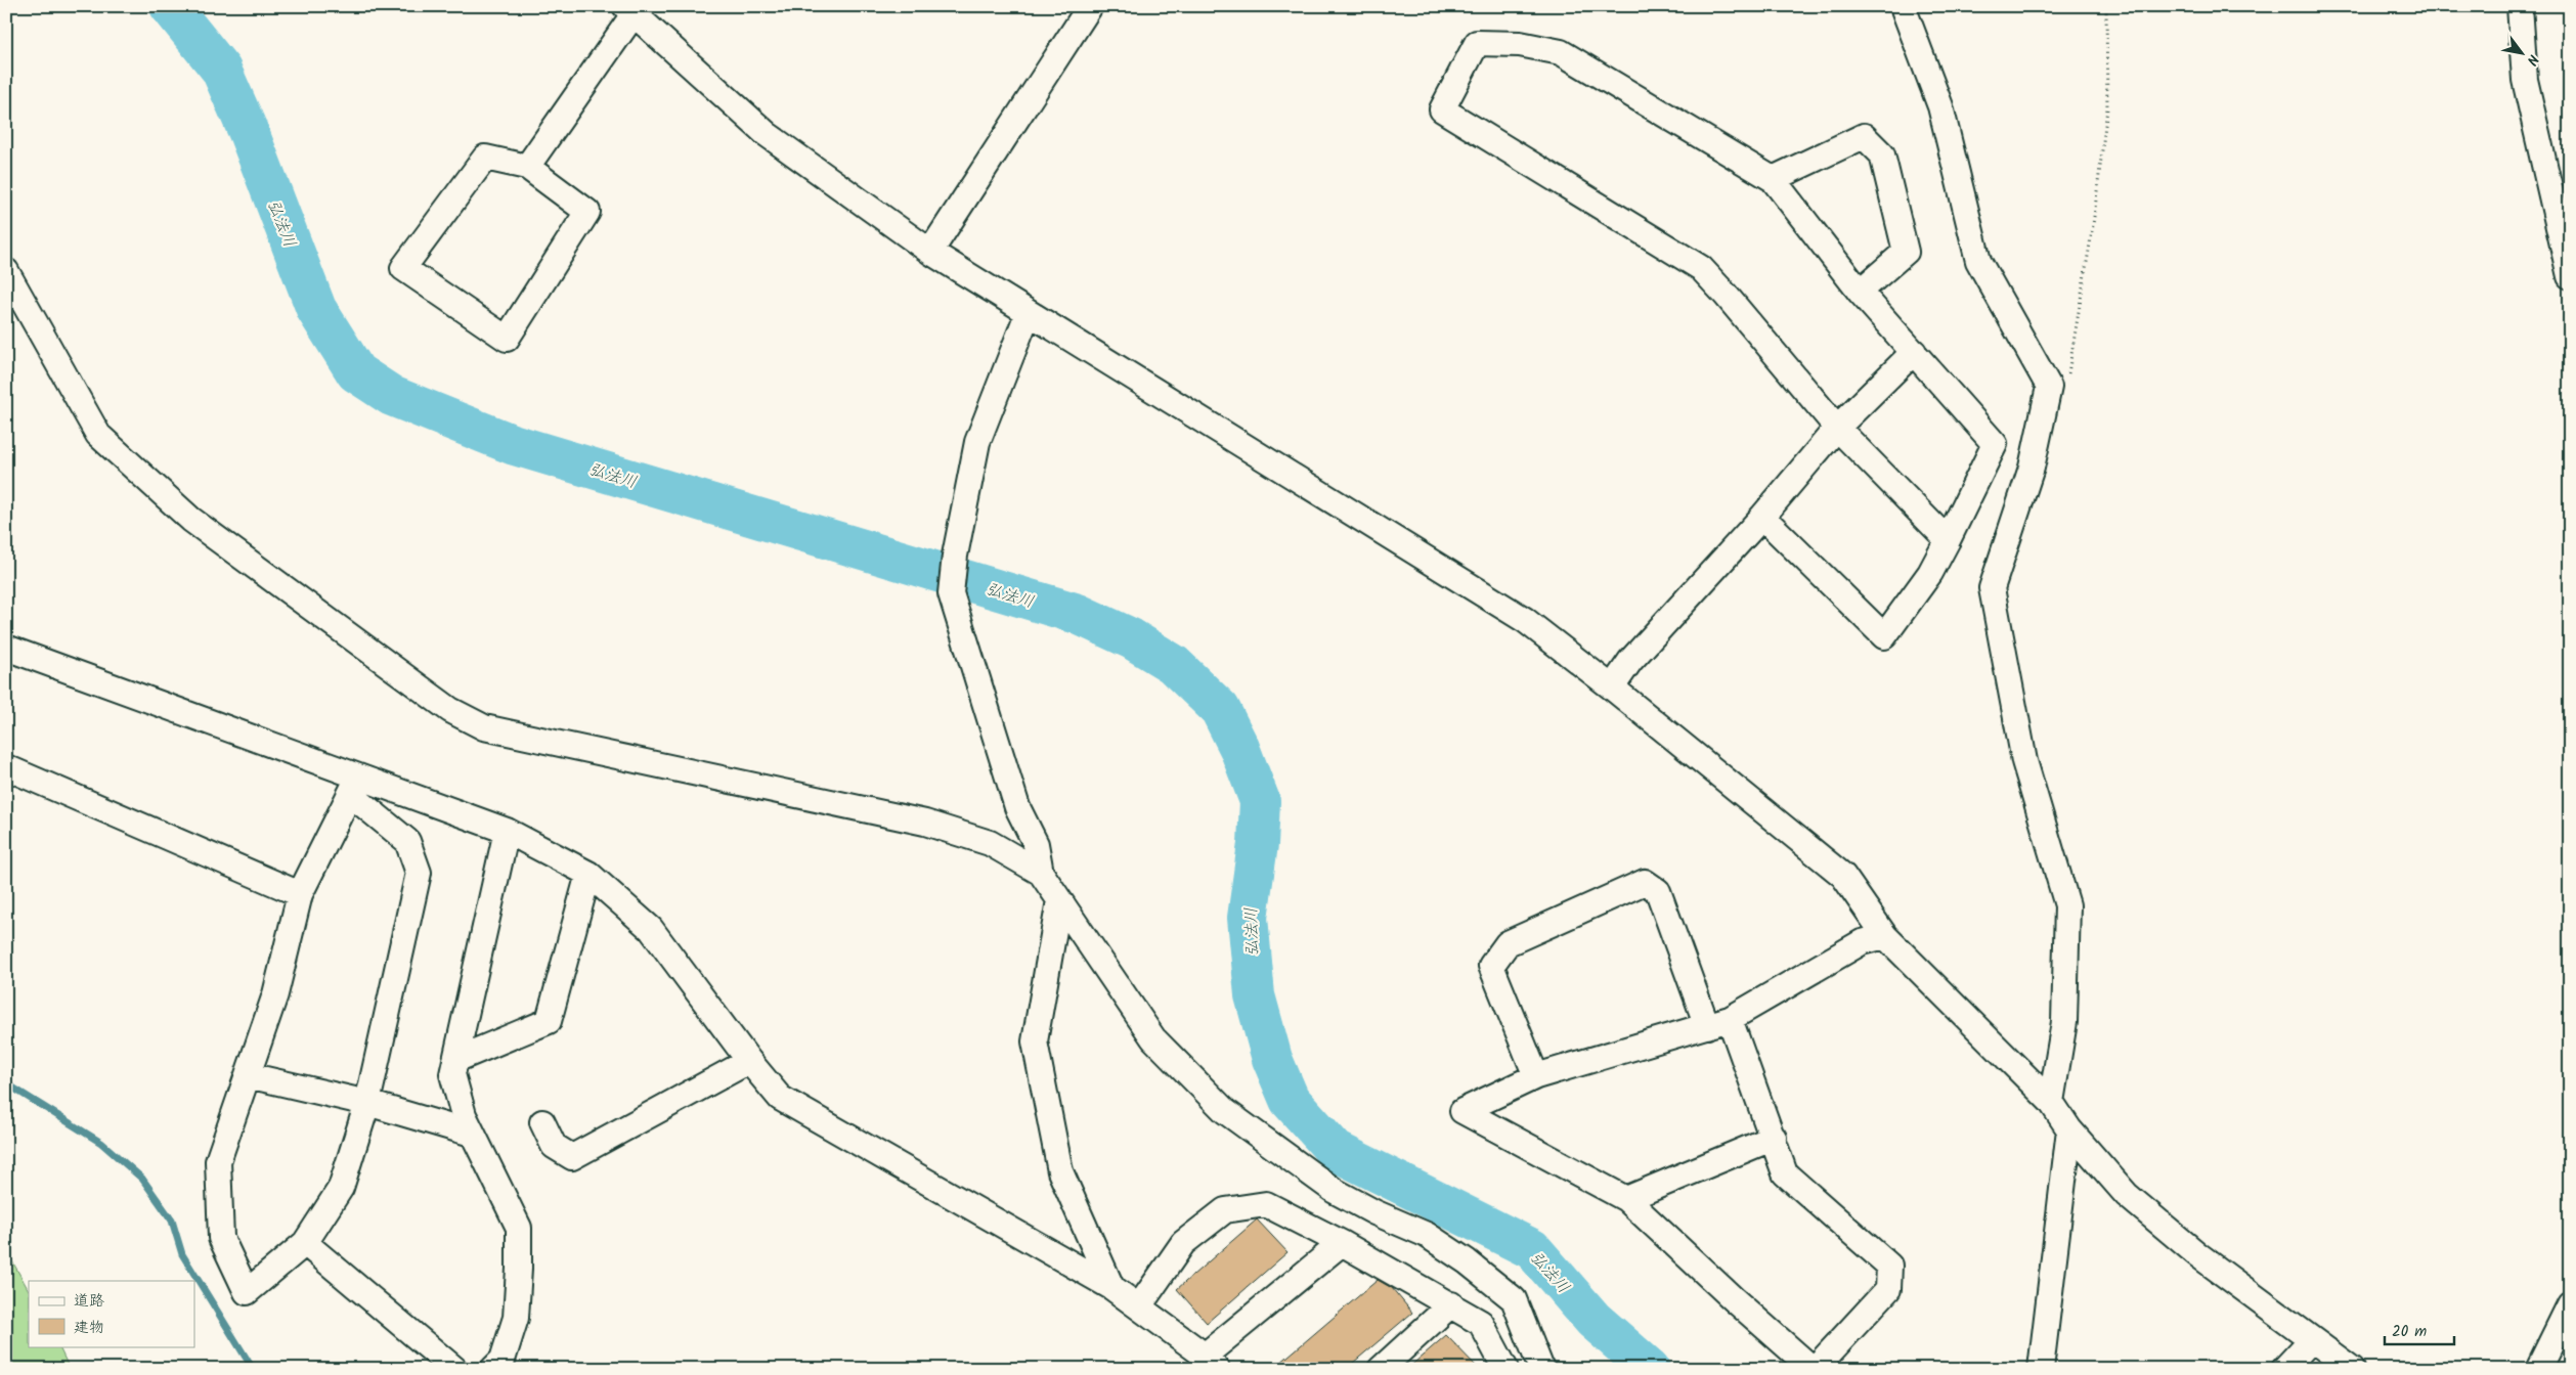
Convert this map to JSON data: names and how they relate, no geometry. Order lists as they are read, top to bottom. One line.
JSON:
{"water":["弘法川"],"legend":["道路","建物"],"scale_bar":"20 m","north":"bottom right"}
